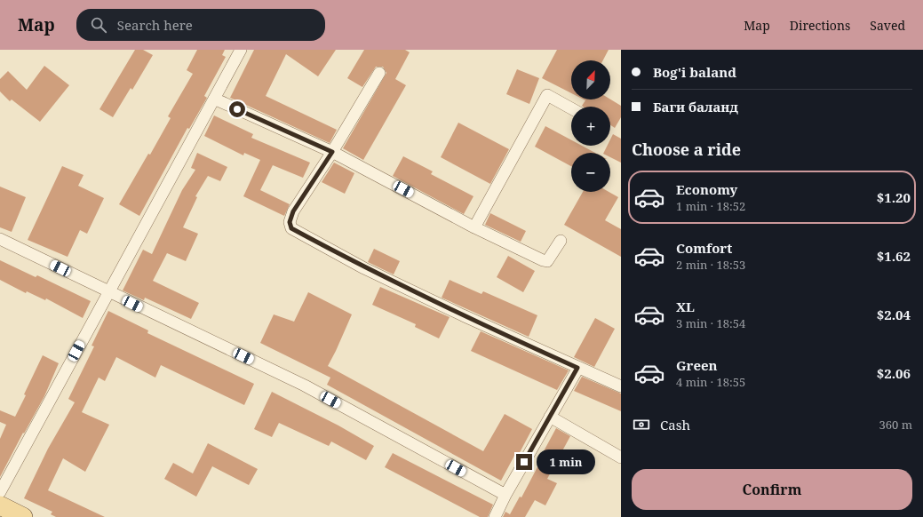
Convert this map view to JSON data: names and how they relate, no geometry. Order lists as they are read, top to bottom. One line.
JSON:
{"north":"top right","page":{"header":"Map","search":"Search here","nav":["Map","Directions","Saved"],"banner":["Bog'i baland","Баги баланд"],"map_buttons":["+","−"],"heading":"Choose a ride","list":[{"name":"Economy","note":"1 min · 18:52","value":"$1.20"},{"name":"Comfort","note":"2 min · 18:53","value":"$1.62"},{"name":"XL","note":"3 min · 18:54","value":"$2.04"},{"name":"Green","note":"4 min · 18:55","value":"$2.06"}],"pay":["Cash","360 m"],"bubble":"1 min","buttons":"Confirm"}}
